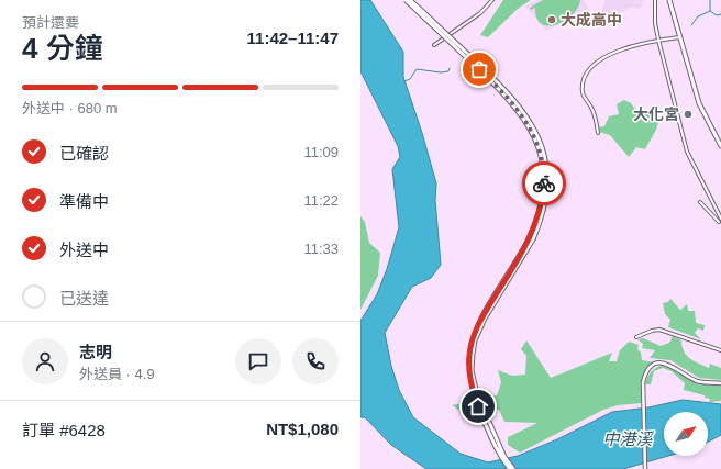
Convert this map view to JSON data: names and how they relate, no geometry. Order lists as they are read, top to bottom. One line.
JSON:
{"water":["中港溪"],"places":["大成高中","大化宮"],"north":"top right","page":{"heading":["4 分鐘","預計還要","11:42–11:47"],"panel":["志明","外送員 · 4.9","訂單 #6428","NT$1,080"],"bar":"外送中 · 680 m","list":[["已確認","11:09"],["準備中","11:22"],["外送中","11:33"],"已送達"]}}
